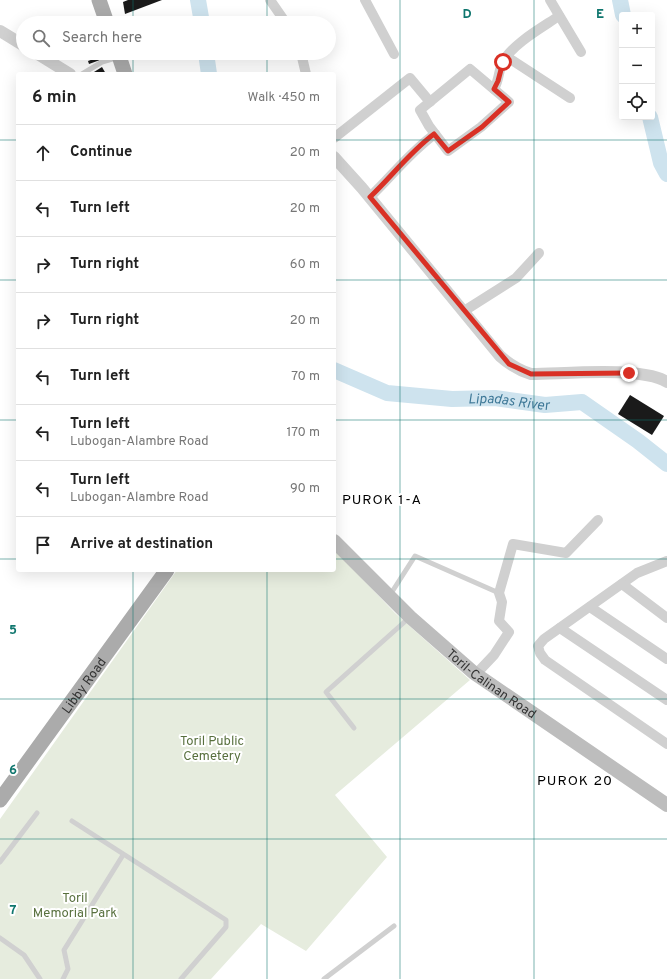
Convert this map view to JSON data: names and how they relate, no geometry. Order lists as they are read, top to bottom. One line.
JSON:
{"streets":{"main road":["Toril-Calinan Road","Libby Road"]},"districts":["PUROK 1-A","PUROK 20"],"water":["Lipadas River"],"parks":["Toril Public Cemetery","Toril Memorial Park"],"page":{"map_buttons":["+","−"],"search":"Search here","heading":["6 min","Walk · 450 m"],"list":[["Continue","20 m"],["Turn left","20 m"],["Turn right","60 m"],["Turn right","20 m"],["Turn left","70 m"],["Turn left","Lubogan-Alambre Road","170 m"],["Turn left","Lubogan-Alambre Road","90 m"],"Arrive at destination"]},"grid":{"columns":["D","E"],"rows":["5","6","7"]}}
